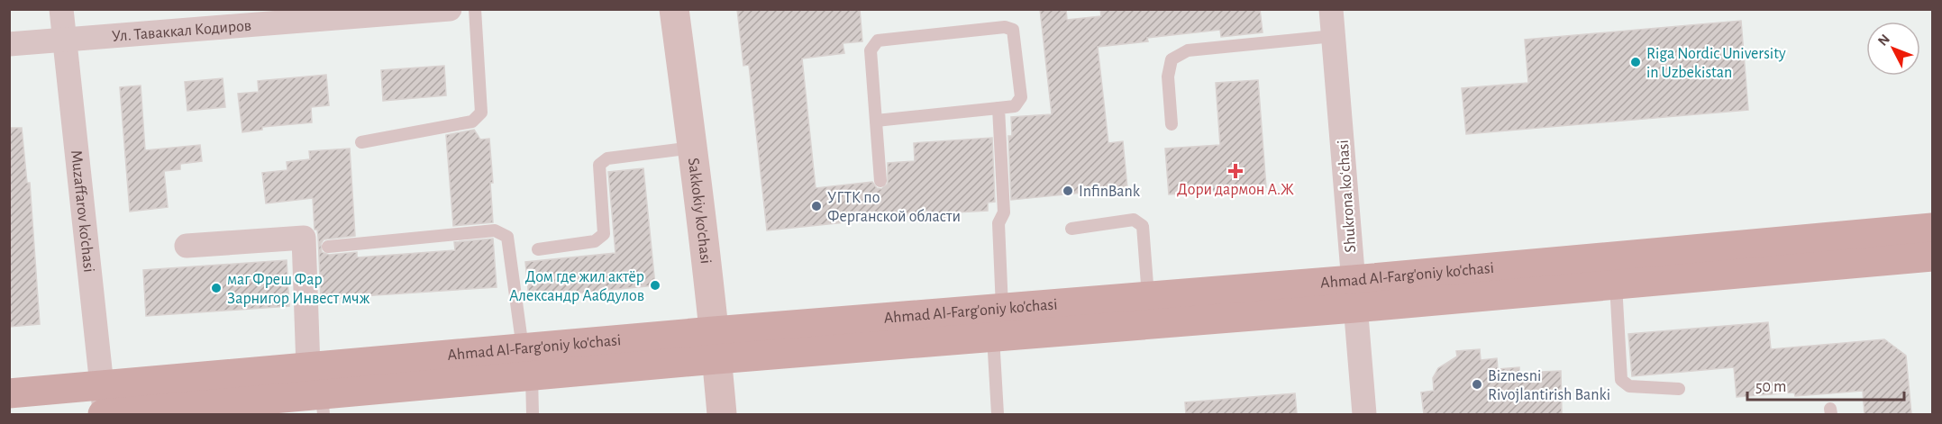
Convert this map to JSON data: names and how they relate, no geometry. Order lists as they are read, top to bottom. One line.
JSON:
{"streets":{"main road":["Ahmad Al-Farg'oniy ko'chasi"],"street":["Ул. Таваккал Кодиров","Shukrona koʻchasi","Muzaffarov ko'chasi","Sakkokiy ko'chasi"]},"crossings":[["Ул. Таваккал Кодиров","Muzaffarov ko'chasi"],["Shukrona koʻchasi","Ahmad Al-Farg'oniy ko'chasi"],["Muzaffarov ko'chasi","Ahmad Al-Farg'oniy ko'chasi"],["Sakkokiy ko'chasi","Ahmad Al-Farg'oniy ko'chasi"]],"places":{"other":["Riga Nordic University in Uzbekistan","InfinBank","УГТК по Ферганской области","Дом где жил актёр Александр Аабдулов","маг Фреш Фар Зарнигор Инвест мчж","Biznesni Rivojlantirish Banki"],"health":["Дори дармон А.Ж"]},"scale_bar":"50 m","north":"top left"}
